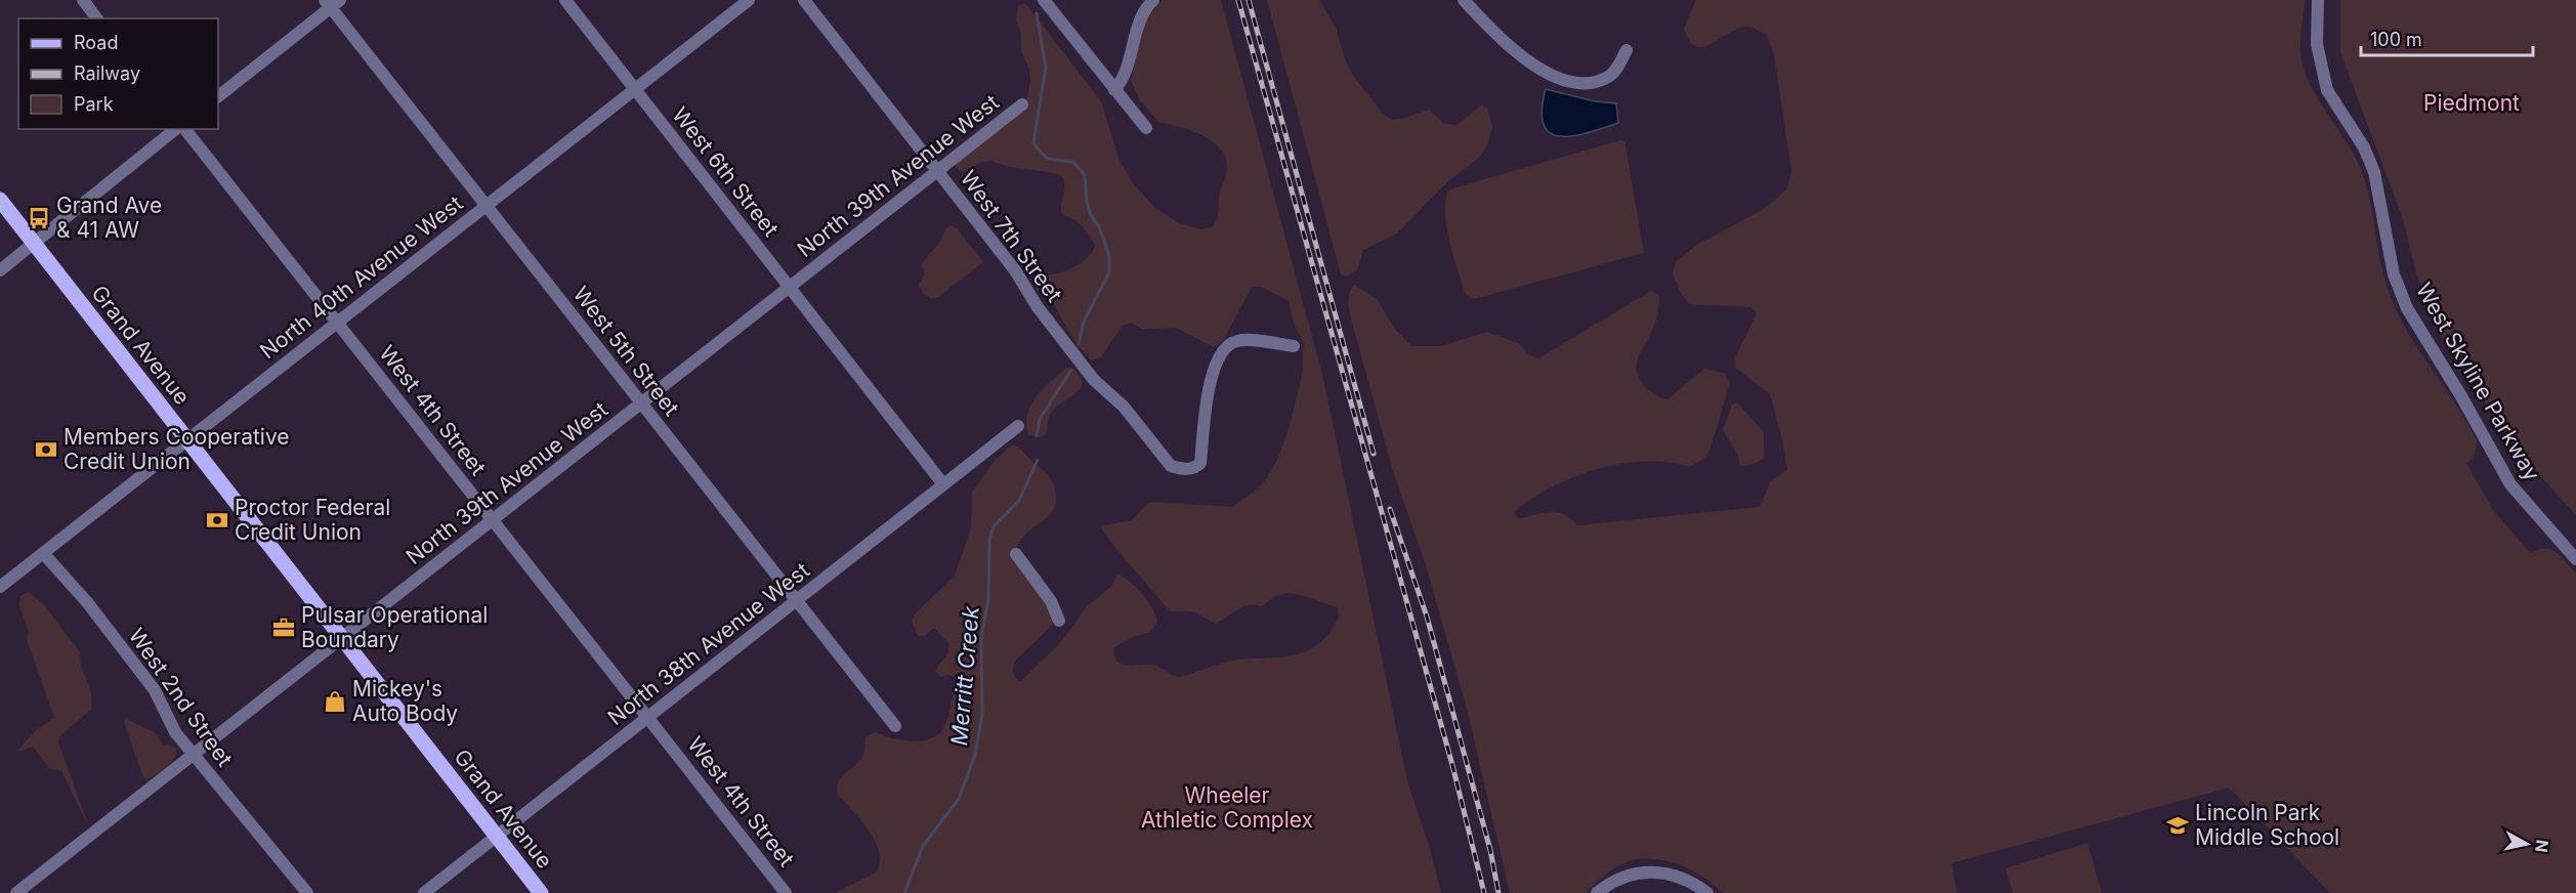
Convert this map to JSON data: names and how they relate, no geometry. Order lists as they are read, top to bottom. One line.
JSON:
{"streets":{"main road":["Grand Avenue"],"street":["West 6th Street","North 39th Avenue West","West 7th Street","North 40th Avenue West","West 5th Street","West Skyline Parkway","West 4th Street","North 38th Avenue West","West 2nd Street"]},"crossings":[["West 6th Street","North 39th Avenue West"],["West 6th Street","North 40th Avenue West"],["West 6th Street","North 38th Avenue West"],["North 39th Avenue West","West 7th Street"],["North 39th Avenue West","Grand Avenue"],["North 39th Avenue West","West 5th Street"],["North 39th Avenue West","West 4th Street"],["North 39th Avenue West","West 2nd Street"],["North 40th Avenue West","Grand Avenue"],["North 40th Avenue West","West 5th Street"],["North 40th Avenue West","West 4th Street"],["North 40th Avenue West","West 2nd Street"],["Grand Avenue","North 38th Avenue West"],["West 5th Street","North 38th Avenue West"],["West 4th Street","North 38th Avenue West"]],"water":["Merritt Creek"],"parks":["Piedmont","Wheeler Athletic Complex"],"places":{"bus stop":["Grand Ave & 41 AW"],"bank":["Members Cooperative Credit Union","Proctor Federal Credit Union"],"office":["Pulsar Operational Boundary"],"shop":["Mickey's Auto Body"],"school or university":["Lincoln Park Middle School"]},"legend":["Road","Railway","Park"],"scale_bar":"100 m","north":"right"}
